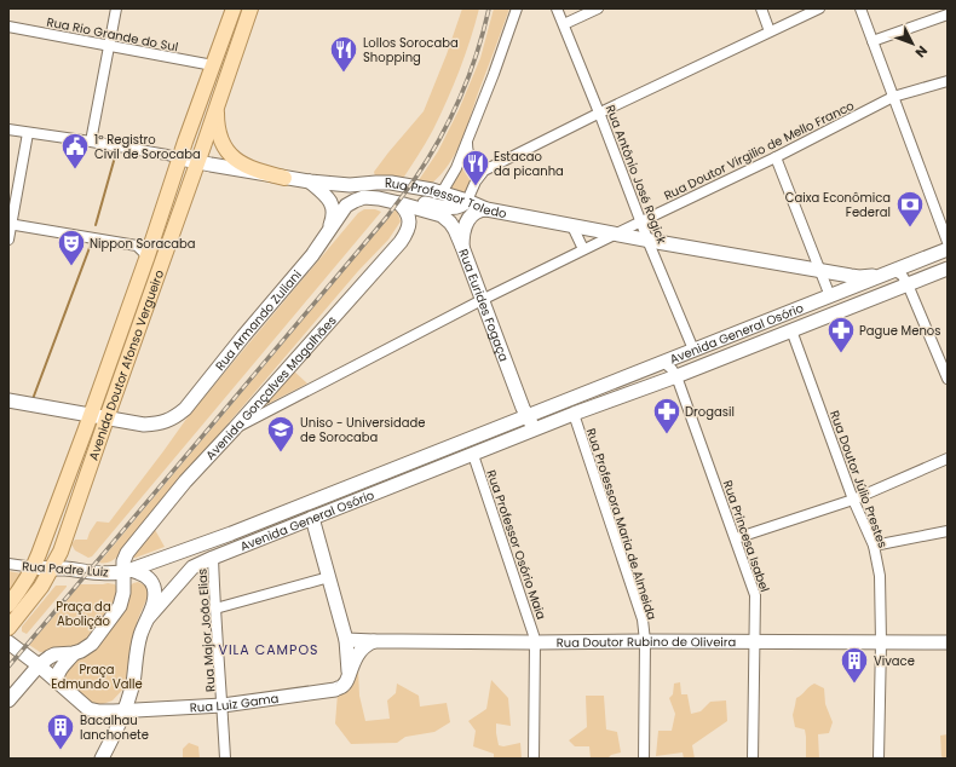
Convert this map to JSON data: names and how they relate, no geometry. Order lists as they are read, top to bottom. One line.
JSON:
{"streets":{"main road":["Avenida Doutor Afonso Vergueiro"],"street":["Rua Rio Grande do Sul","Rua Doutor Virgilio de Mello Franco","Rua Antônio José Rogick","Rua Professor Toledo","Rua Eurides Fogaça","Rua Armando Zuliani","Avenida General Osório","Avenida Gonçalves Magalhães","Rua Doutor Júlio Prestes","Rua Professora Maria de Almeida","Rua Princesa Isabel","Rua Professor Osório Maia","Rua Padre Luiz","Rua Major João Elias","Rua Doutor Rubino de Oliveira","Rua Luiz Gama"]},"crossings":[["Rua Rio Grande do Sul","Avenida Doutor Afonso Vergueiro"],["Rua Doutor Virgilio de Mello Franco","Rua Antônio José Rogick"],["Rua Doutor Virgilio de Mello Franco","Rua Professor Toledo"],["Rua Doutor Virgilio de Mello Franco","Rua Eurides Fogaça"],["Rua Doutor Virgilio de Mello Franco","Avenida Gonçalves Magalhães"],["Rua Antônio José Rogick","Rua Professor Toledo"],["Rua Antônio José Rogick","Avenida General Osório"],["Rua Professor Toledo","Rua Eurides Fogaça"],["Rua Professor Toledo","Avenida General Osório"],["Rua Professor Toledo","Avenida Doutor Afonso Vergueiro"],["Rua Professor Toledo","Avenida Gonçalves Magalhães"],["Rua Eurides Fogaça","Avenida General Osório"],["Rua Armando Zuliani","Avenida Doutor Afonso Vergueiro"],["Avenida General Osório","Avenida Gonçalves Magalhães"],["Avenida General Osório","Rua Doutor Júlio Prestes"],["Avenida General Osório","Rua Professora Maria de Almeida"],["Avenida General Osório","Rua Princesa Isabel"],["Avenida General Osório","Rua Professor Osório Maia"],["Avenida General Osório","Rua Padre Luiz"],["Avenida General Osório","Rua Major João Elias"],["Avenida Doutor Afonso Vergueiro","Rua Padre Luiz"],["Avenida Gonçalves Magalhães","Rua Padre Luiz"],["Rua Doutor Júlio Prestes","Rua Doutor Rubino de Oliveira"],["Rua Professora Maria de Almeida","Rua Doutor Rubino de Oliveira"],["Rua Princesa Isabel","Rua Doutor Rubino de Oliveira"],["Rua Professor Osório Maia","Rua Doutor Rubino de Oliveira"],["Rua Major João Elias","Rua Luiz Gama"]],"districts":["VILA CAMPOS"],"parks":["Praça da Abolição","Praça Edmundo Valle"],"places":{"restaurant":["Lollos Sorocaba Shopping","Estacao da picanha"],"public building":["1º Registro Civil de Sorocaba"],"bank":["Caixa Econômica Federal"],"theatre":["Nippon Soracaba"],"pharmacy":["Pague Menos","Drogasil"],"school or university":["Uniso - Universidade de Sorocaba"],"building":["Vivace","Bacalhau lanchonete"]},"north":"bottom right"}
